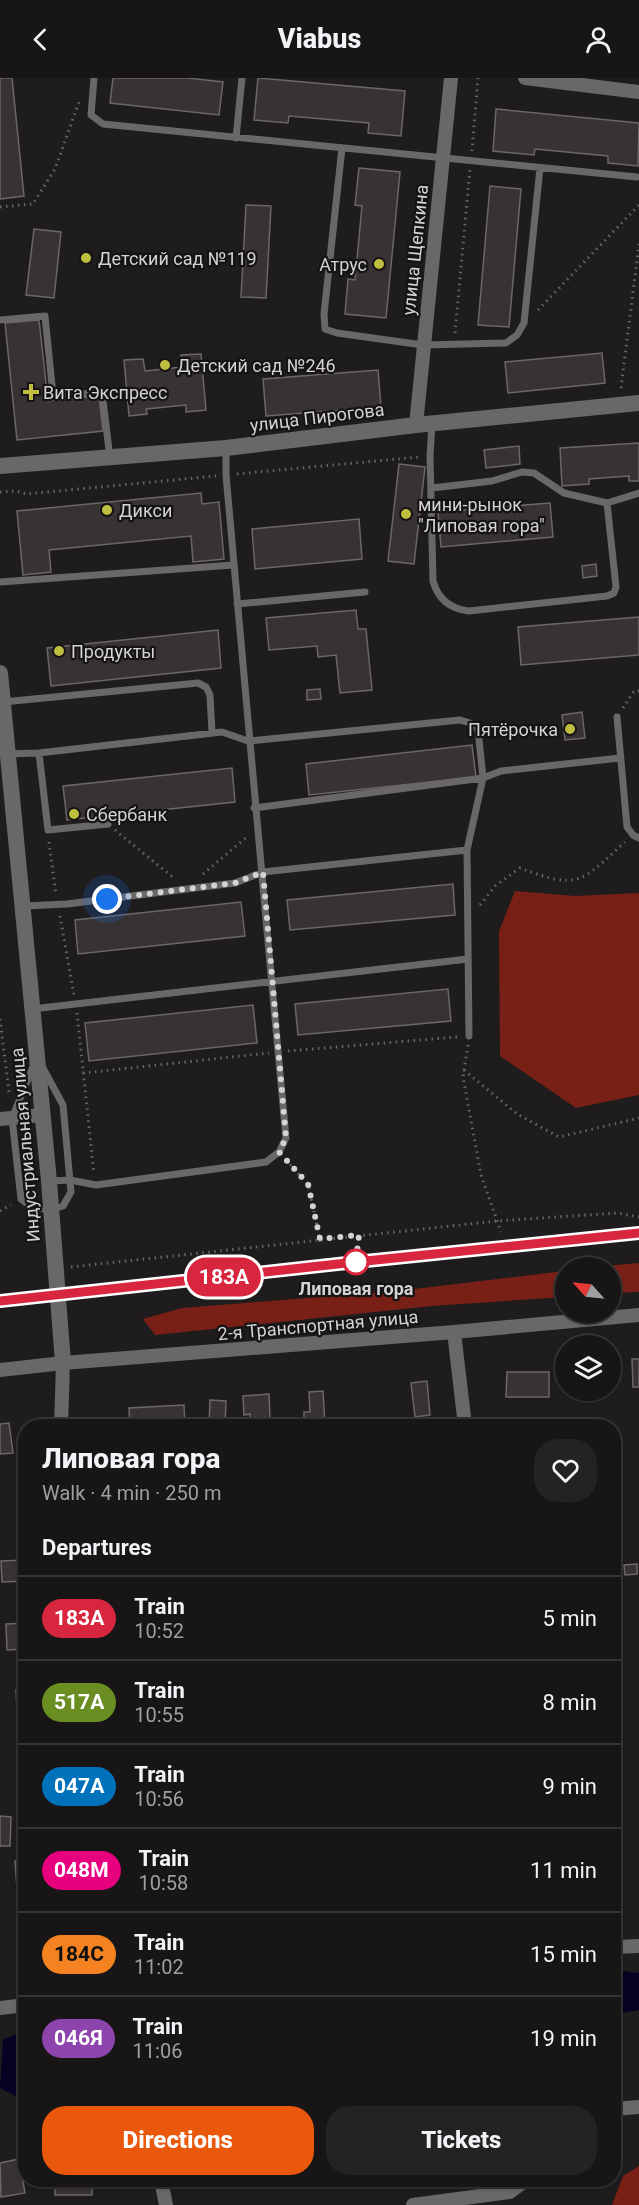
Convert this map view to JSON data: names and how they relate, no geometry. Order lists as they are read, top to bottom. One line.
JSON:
{"streets":{"street":["улица Щепкина","улица Пирогова","Индустриальная улица","2-я Транспортная улица"]},"crossings":[["улица Щепкина","улица Пирогова"],["Индустриальная улица","2-я Транспортная улица"]],"places":{"other":["Детский сад №119","Атрус","Детский сад №246","Дикси","мини-рынок \"Липовая гора\"","Продукты","Пятёрочка","Сбербанк","Липовая гора"],"health":["Вита Экспресс"]},"north":"top left","page":{"header":"Viabus","on_map":"183А","heading":[["Липовая гора","Walk · 4 min · 250 m"],"Departures"],"list":[{"mark":"183А","name":"Train","note":"10:52","value":"5 min"},{"mark":"517А","name":"Train","note":"10:55","value":"8 min"},{"mark":"047А","name":"Train","note":"10:56","value":"9 min"},{"mark":"048М","name":"Train","note":"10:58","value":"11 min"},{"mark":"184С","name":"Train","note":"11:02","value":"15 min"},{"mark":"046Я","name":"Train","note":"11:06","value":"19 min"}],"buttons":["Directions","Tickets"]}}
